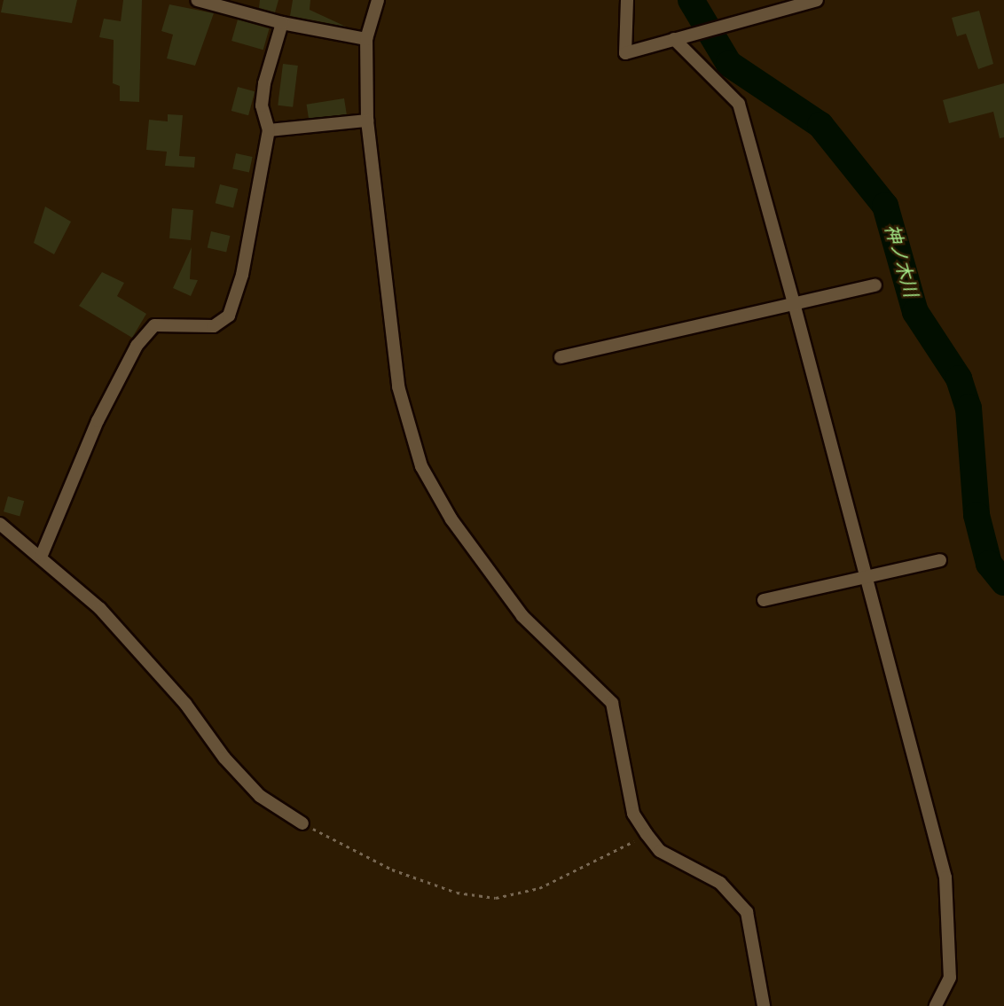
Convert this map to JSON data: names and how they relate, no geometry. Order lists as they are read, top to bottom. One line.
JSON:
{"water":["神ノ木川"]}
